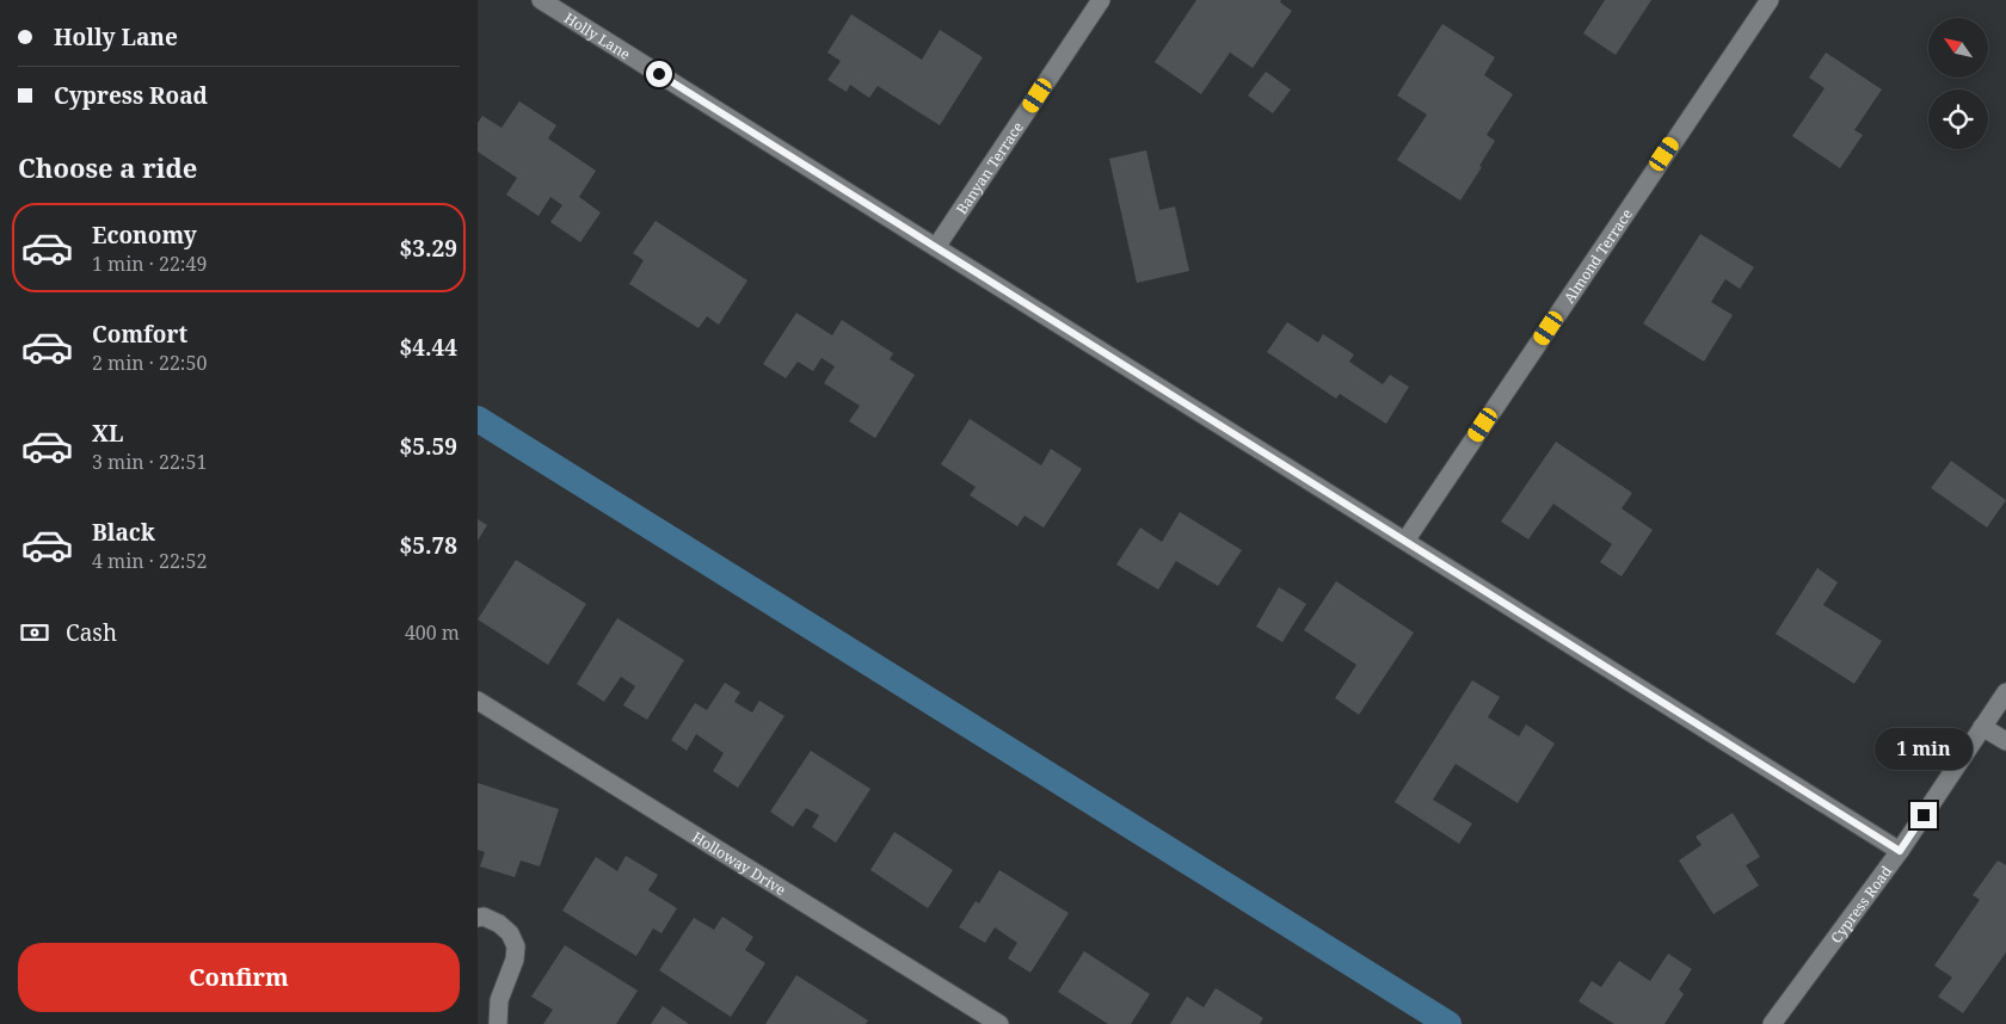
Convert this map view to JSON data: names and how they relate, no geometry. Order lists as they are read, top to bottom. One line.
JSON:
{"streets":{"street":["Holly Lane","Banyan Terrace","Almond Terrace","Holloway Drive","Cypress Road"]},"crossings":[["Holly Lane","Banyan Terrace"],["Holly Lane","Almond Terrace"],["Holly Lane","Cypress Road"]],"north":"top left","page":{"banner":["Holly Lane","Cypress Road"],"heading":"Choose a ride","list":[{"name":"Economy","note":"1 min · 22:49","value":"$3.29"},{"name":"Comfort","note":"2 min · 22:50","value":"$4.44"},{"name":"XL","note":"3 min · 22:51","value":"$5.59"},{"name":"Black","note":"4 min · 22:52","value":"$5.78"}],"pay":["Cash","400 m"],"bubble":"1 min","buttons":"Confirm"}}
